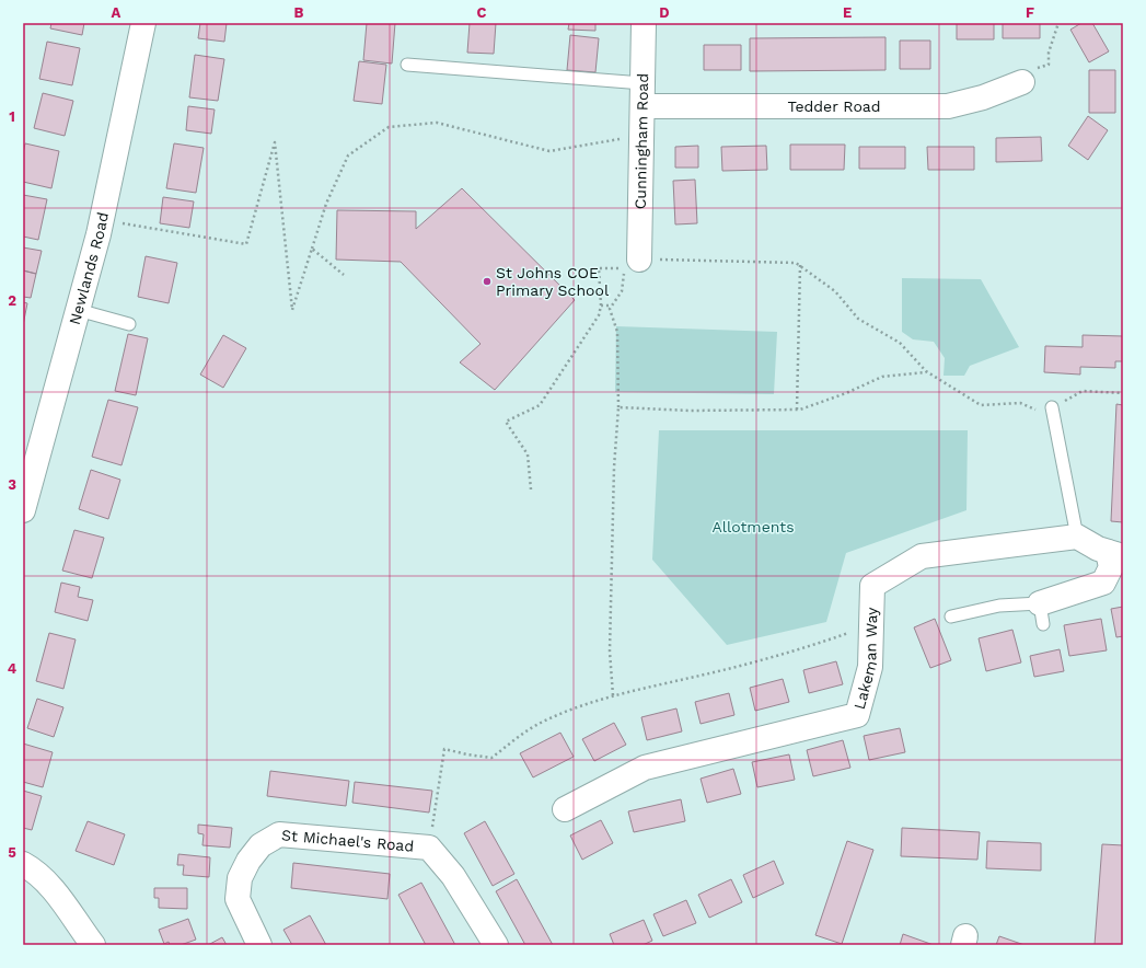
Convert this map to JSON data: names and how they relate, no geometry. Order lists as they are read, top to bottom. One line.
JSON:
{"streets":{"street":["Tedder Road","Cunningham Road","Newlands Road","Lakeman Way","St Michael's Road"]},"crossings":[["Tedder Road","Cunningham Road"]],"parks":["Allotments"],"places":["St Johns COE Primary School"],"grid":{"columns":["A","B","C","D","E","F"],"rows":["1","2","3","4","5"]}}
